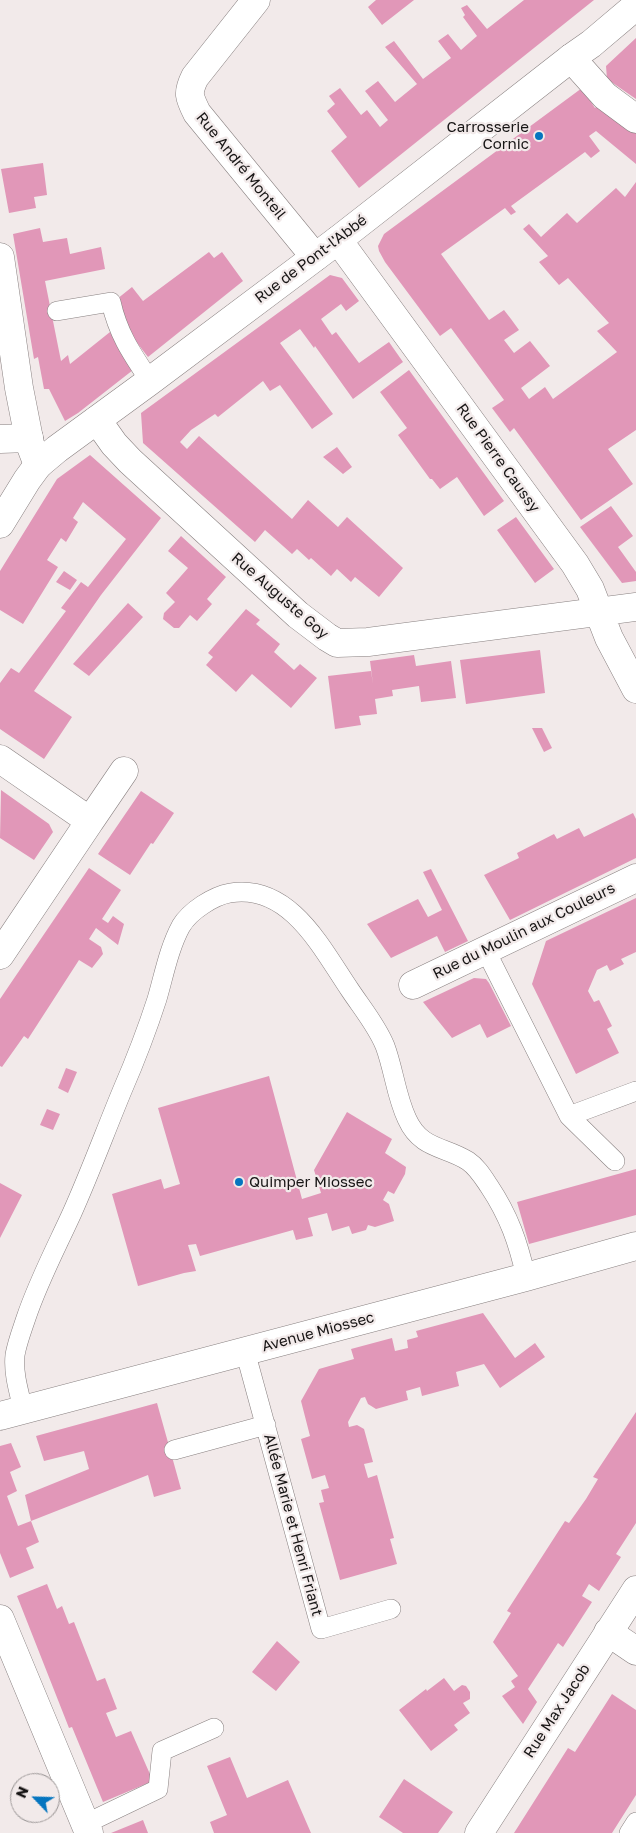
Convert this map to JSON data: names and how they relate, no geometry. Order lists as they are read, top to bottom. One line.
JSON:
{"streets":{"street":["Rue André Monteil","Rue de Pont-l'Abbé","Rue Pierre Caussy","Rue Auguste Goy","Rue du Moulin aux Couleurs","Avenue Miossec","Rue Max Jacob"],"lane":["Allée Marie et Henri Friant"]},"crossings":[["Rue André Monteil","Rue de Pont-l'Abbé"],["Rue de Pont-l'Abbé","Rue Pierre Caussy"],["Rue de Pont-l'Abbé","Rue Auguste Goy"],["Rue Pierre Caussy","Rue Auguste Goy"],["Avenue Miossec","Allée Marie et Henri Friant"]],"places":["Carrosserie Cornic","Quimper Miossec"],"north":"top left"}
